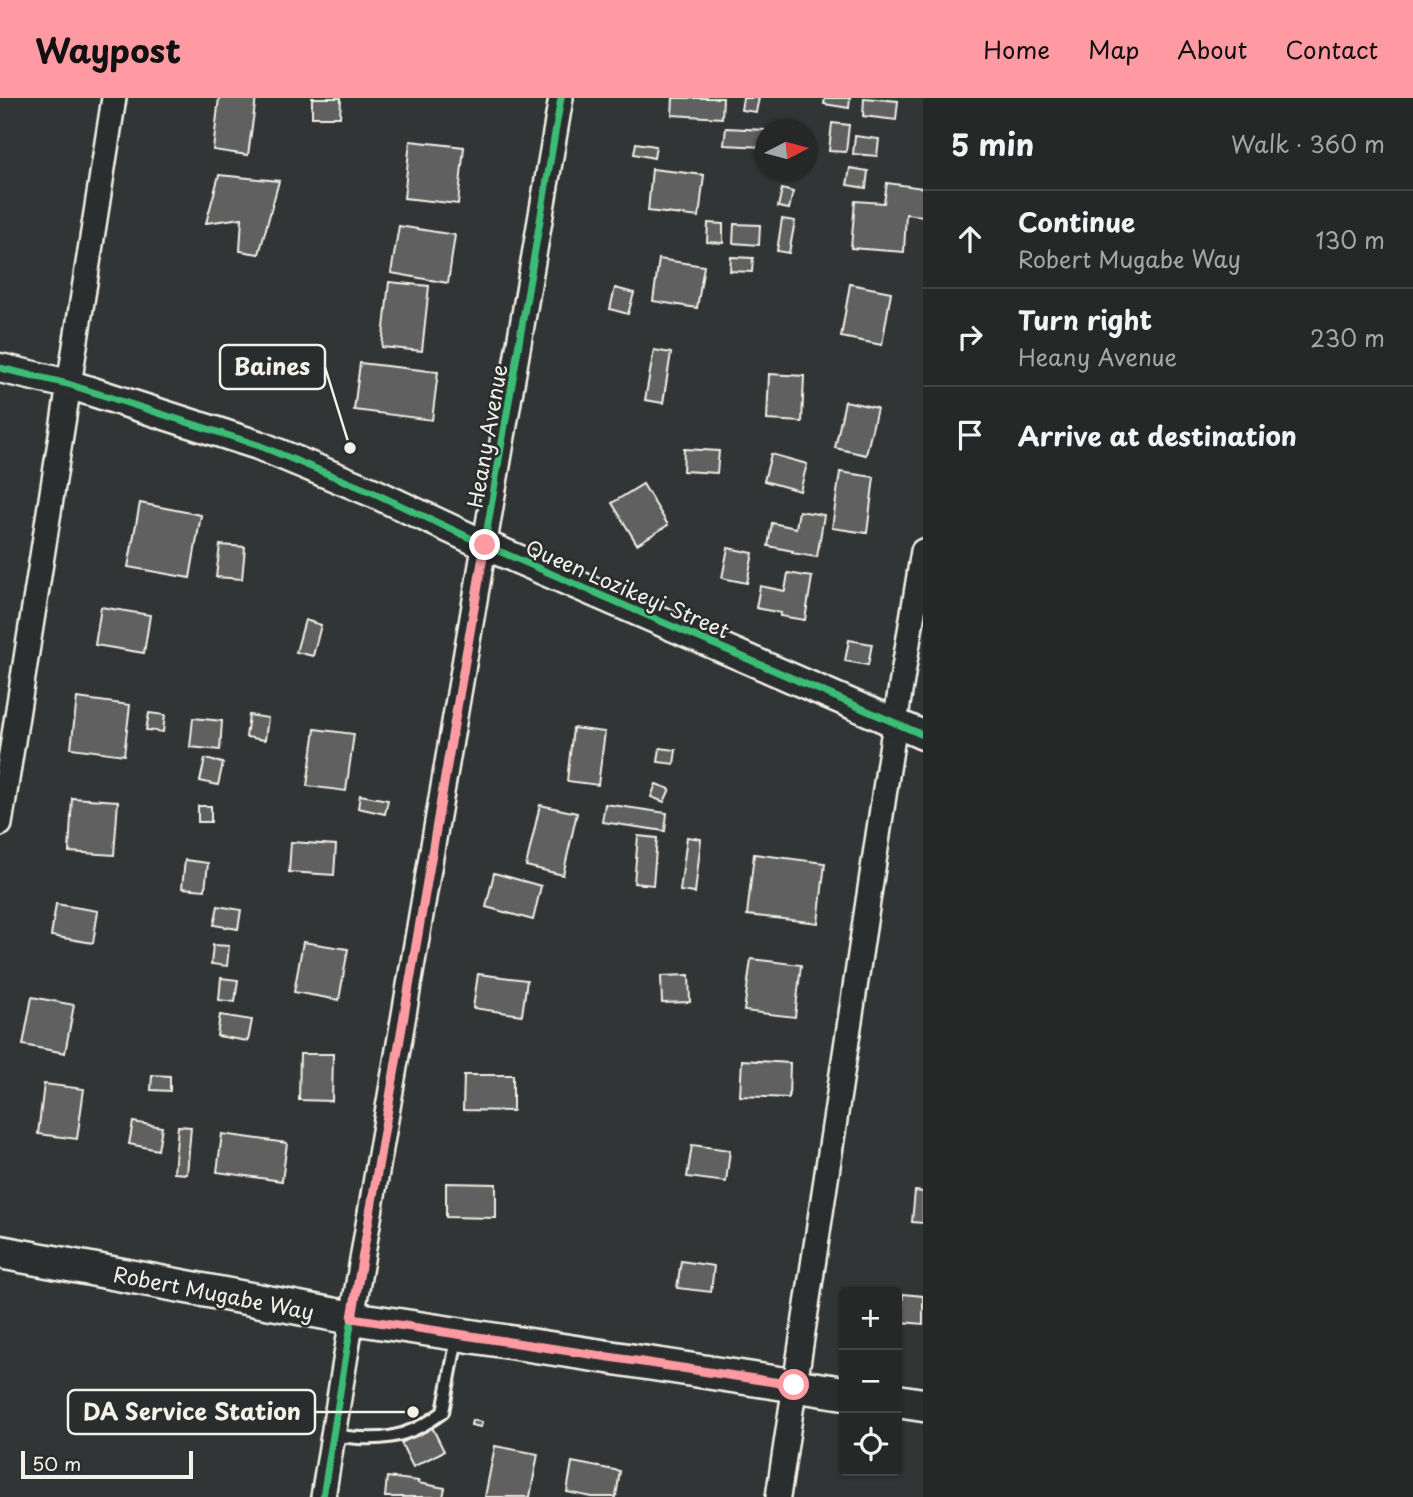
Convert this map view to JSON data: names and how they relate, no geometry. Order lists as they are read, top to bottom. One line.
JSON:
{"streets":{"main road":["Robert Mugabe Way"],"street":["Heany Avenue","Queen Lozikeyi Street"]},"crossings":[["Heany Avenue","Queen Lozikeyi Street"],["Heany Avenue","Robert Mugabe Way"]],"places":["Baines","DA Service Station"],"scale_bar":"50 m","north":"right","page":{"header":"Waypost","nav":["Home","Map","About","Contact"],"heading":["5 min","Walk · 360 m"],"list":[["Continue","Robert Mugabe Way","130 m"],["Turn right","Heany Avenue","230 m"],"Arrive at destination"],"map_buttons":["+","−"],"scale":"50 m"}}
